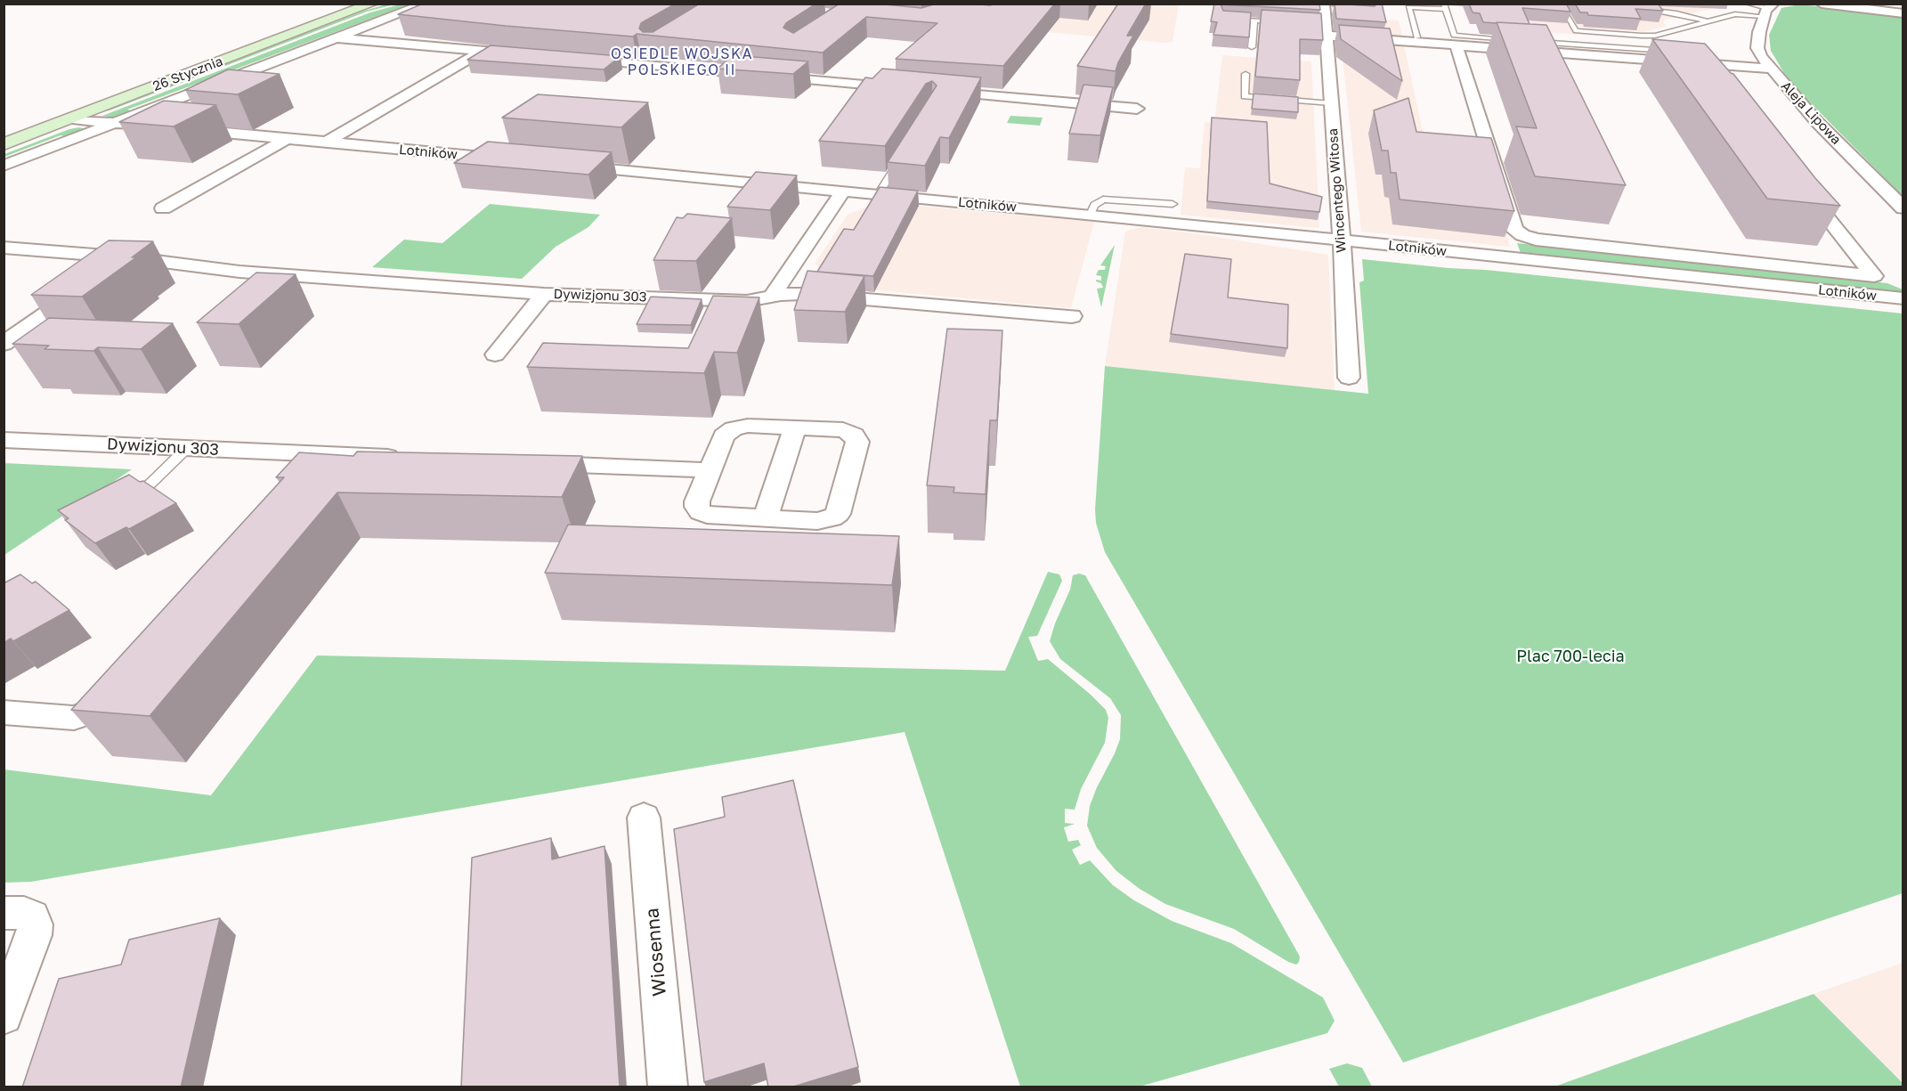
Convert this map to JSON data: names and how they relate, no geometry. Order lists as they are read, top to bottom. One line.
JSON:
{"streets":{"street":["26 Stycznia","Aleja Lipowa","Lotników","Wincentego Witosa","Dywizjonu 303","Wiosenna"]},"crossings":[["26 Stycznia","Lotników"],["Lotników","Wincentego Witosa"]],"districts":["OSIEDLE WOJSKA POLSKIEGO II"],"parks":["Plac 700-lecia"]}
